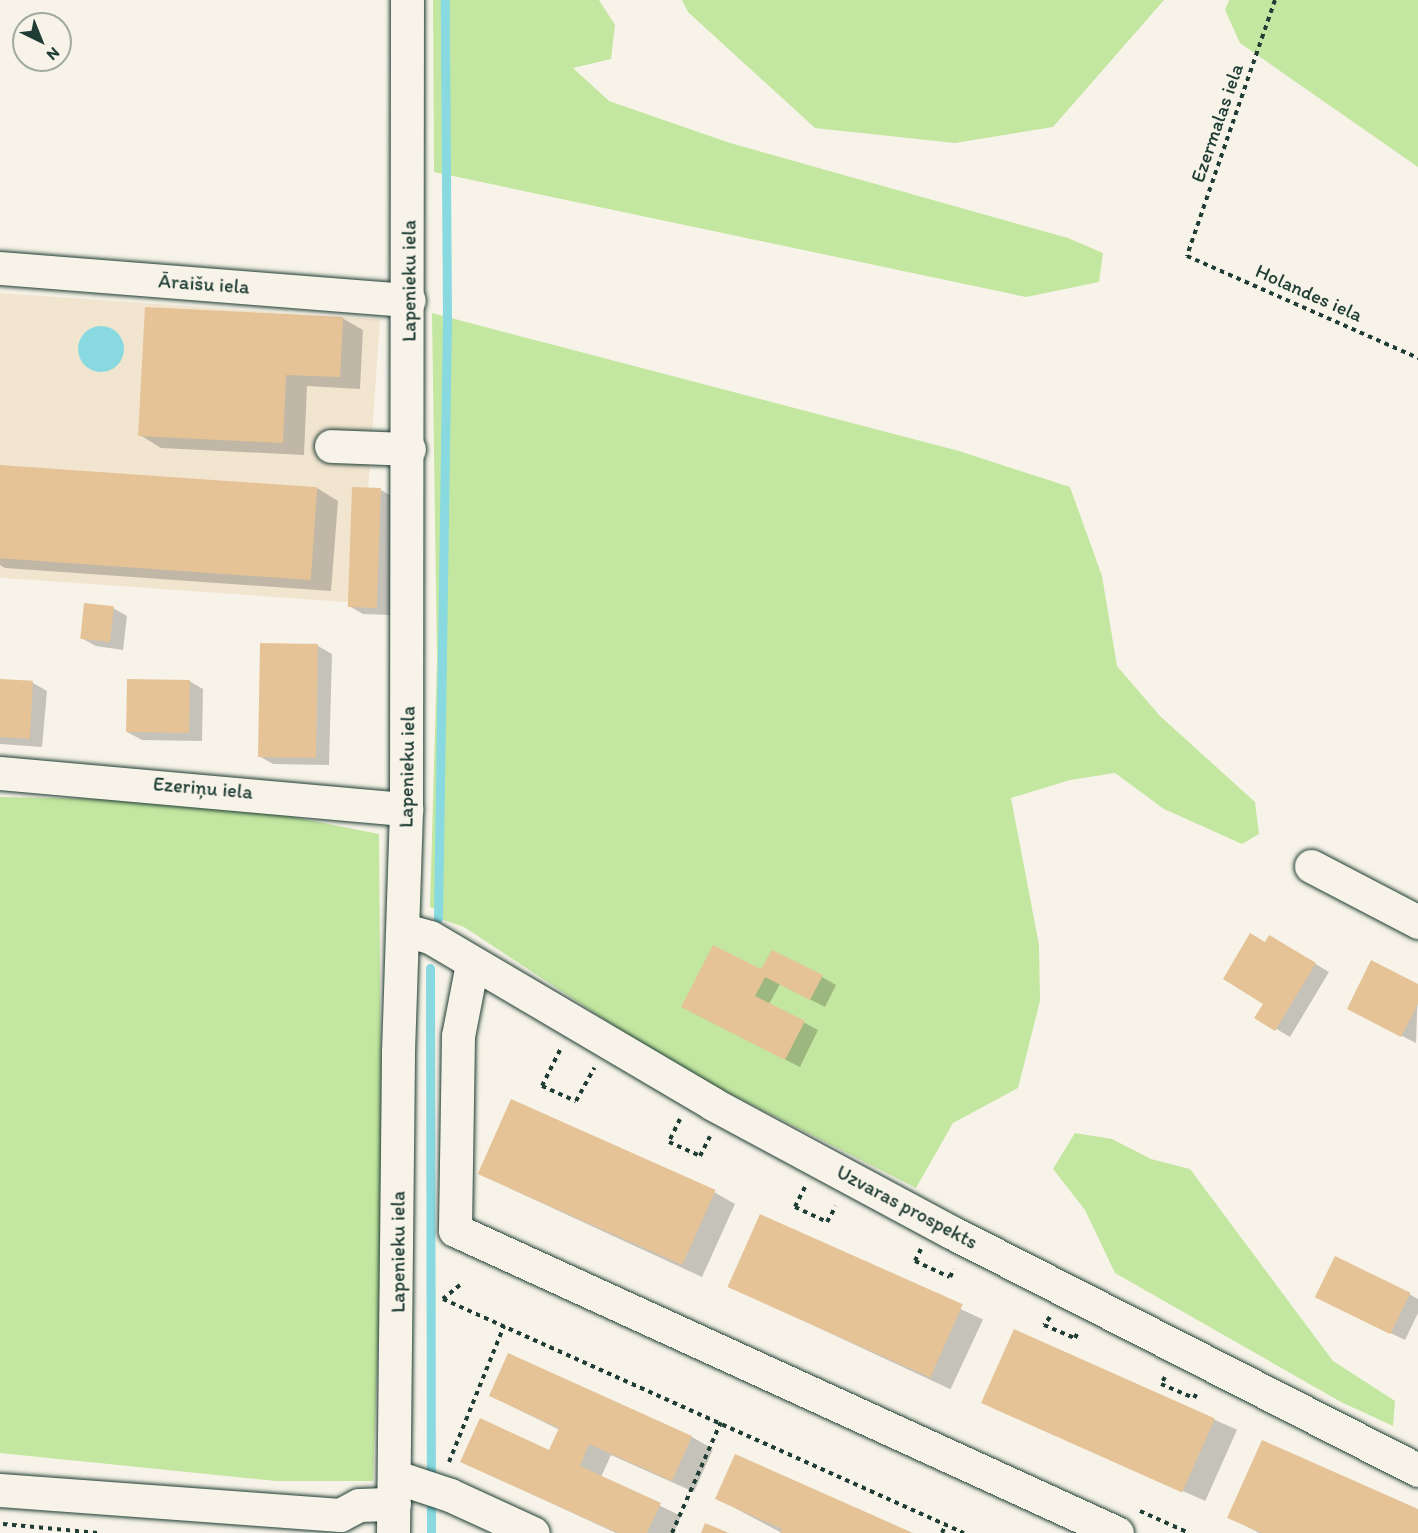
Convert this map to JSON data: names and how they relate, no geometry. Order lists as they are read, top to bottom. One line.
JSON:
{"streets":{"street":["Lapenieku iela","Āraišu iela","Ezeriņu iela","Uzvaras prospekts"],"path":["Ezermalas iela","Holandes iela"]},"crossings":[["Ezermalas iela","Holandes iela"],["Lapenieku iela","Āraišu iela"],["Lapenieku iela","Ezeriņu iela"],["Lapenieku iela","Uzvaras prospekts"]],"north":"bottom right"}
